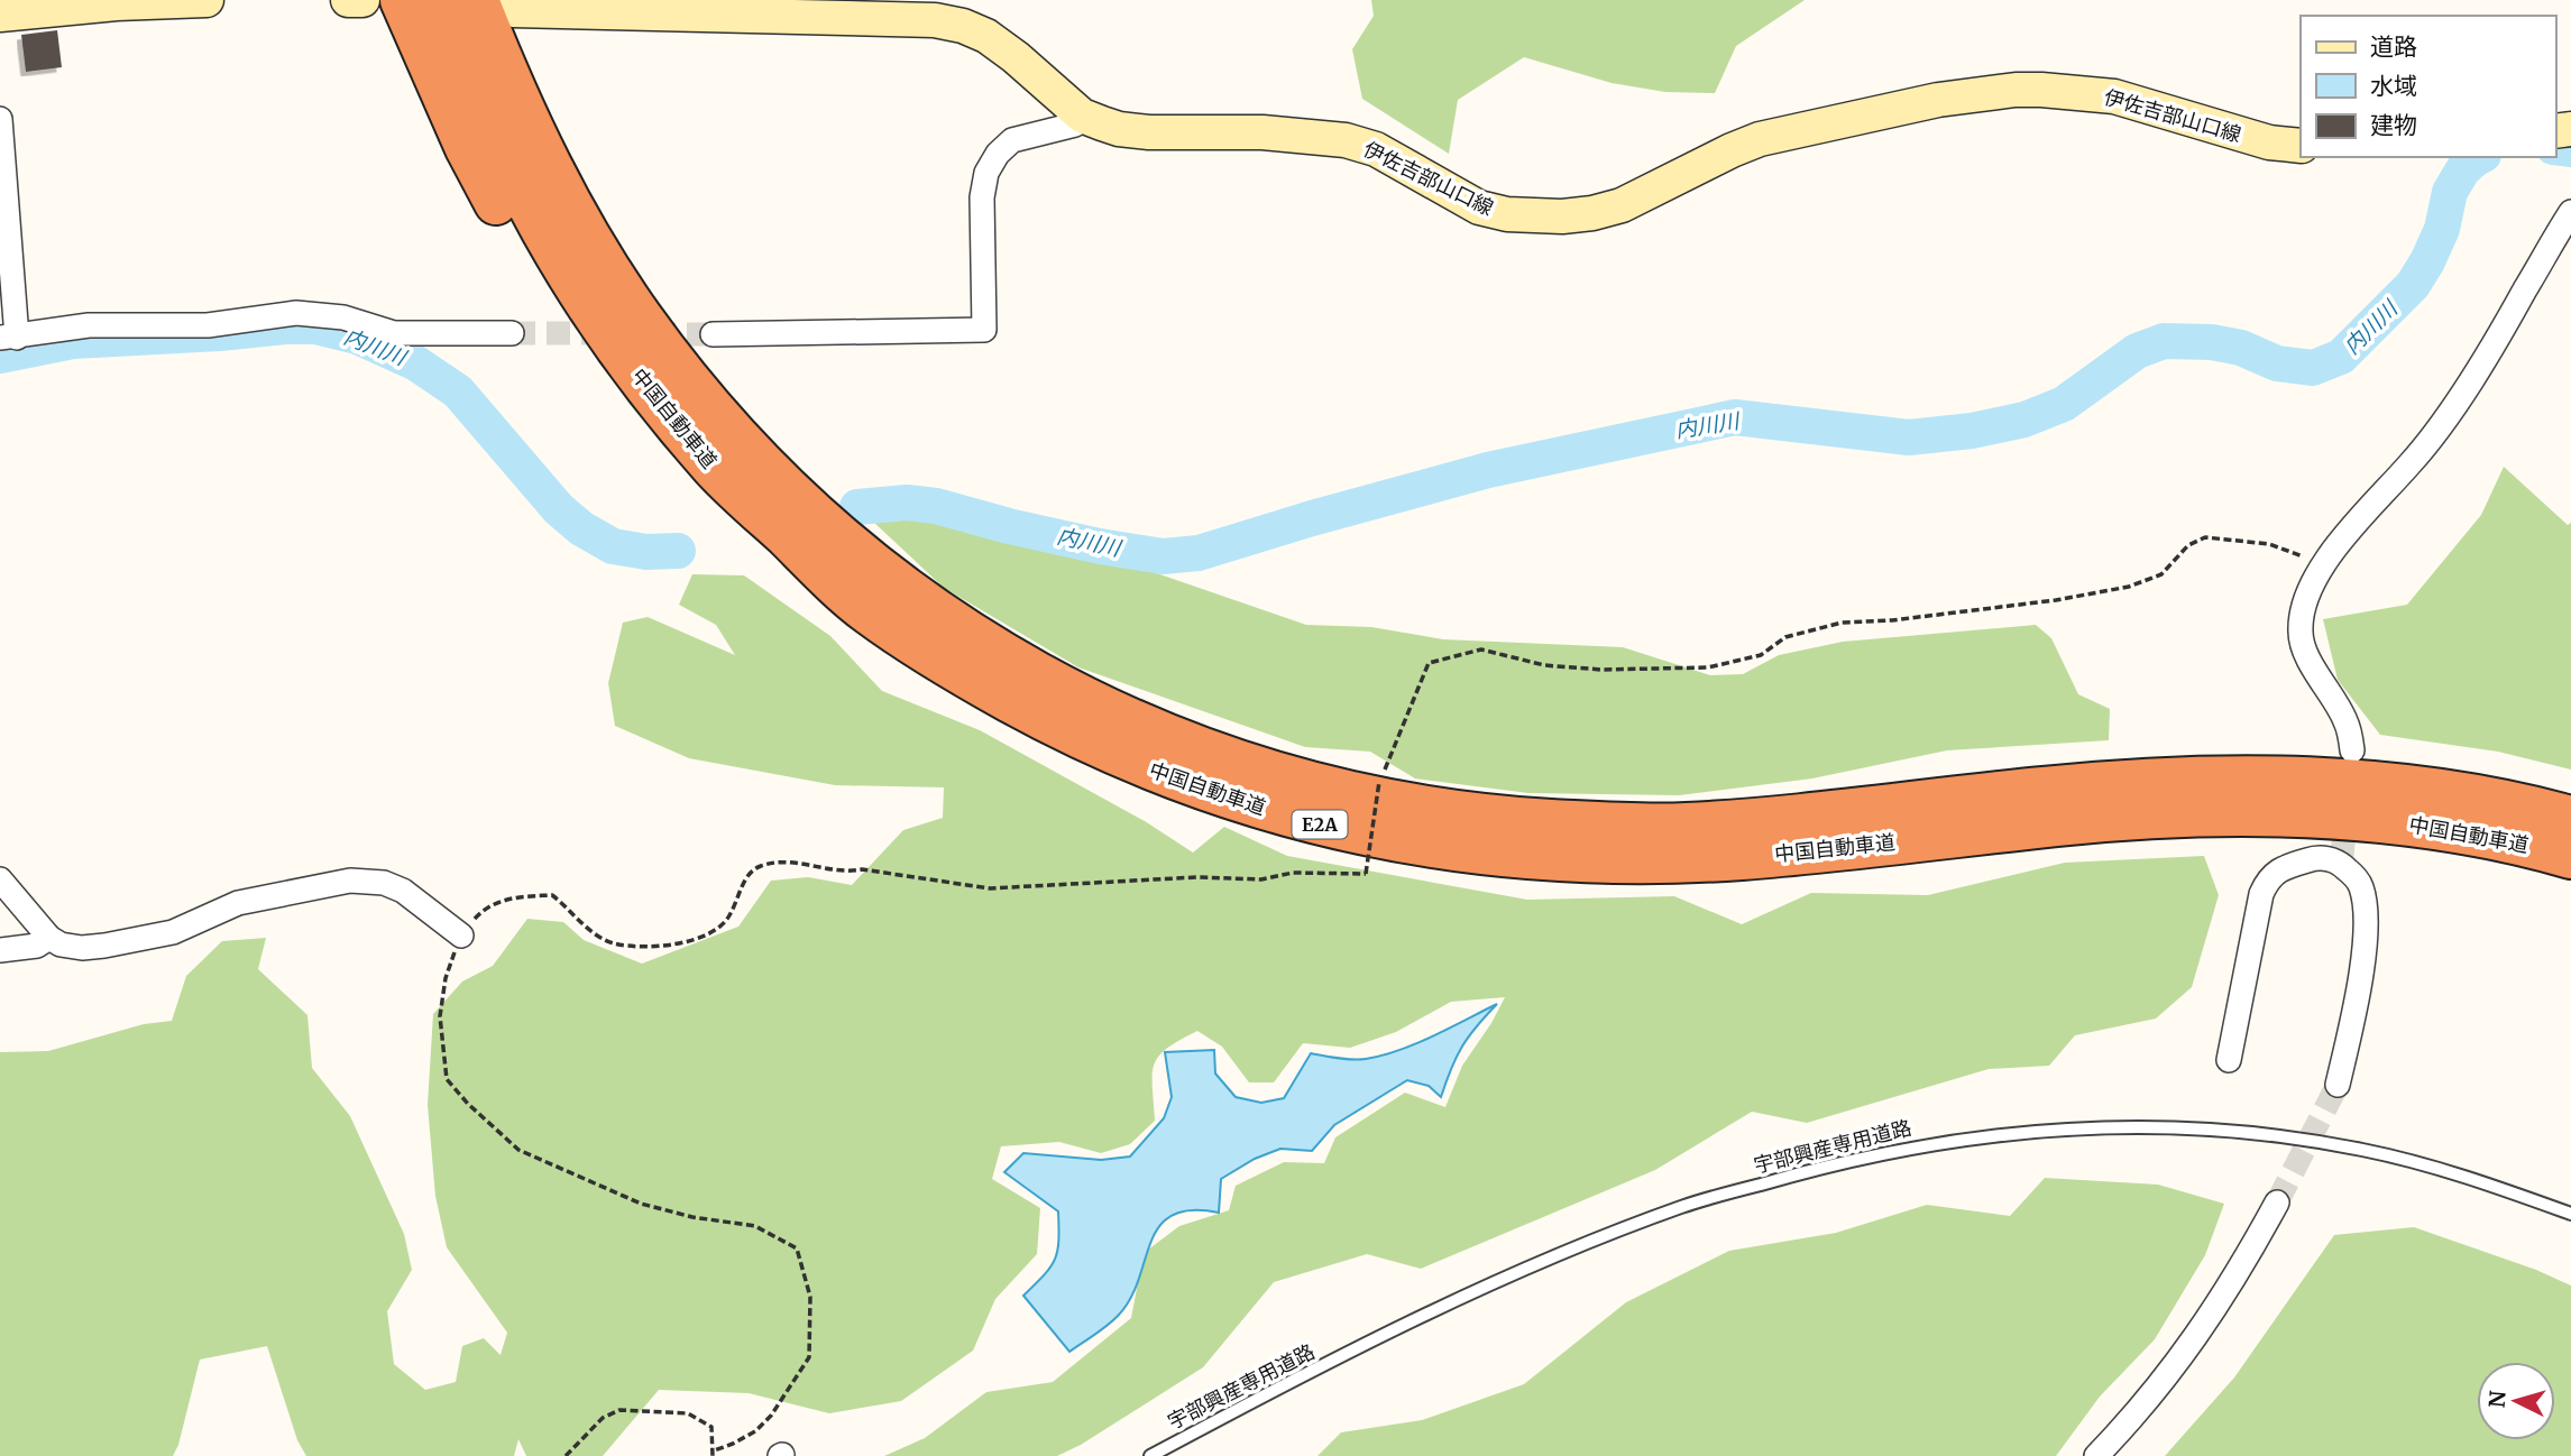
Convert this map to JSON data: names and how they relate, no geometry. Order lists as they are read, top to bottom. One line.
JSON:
{"streets":{"highway":["中国自動車道","E2A"],"main road":["伊佐吉部山口線"],"lane":["宇部興産専用道路"]},"crossings":[["伊佐吉部山口線","中国自動車道"]],"water":["内川川"],"legend":["道路","水域","建物"],"north":"left"}
